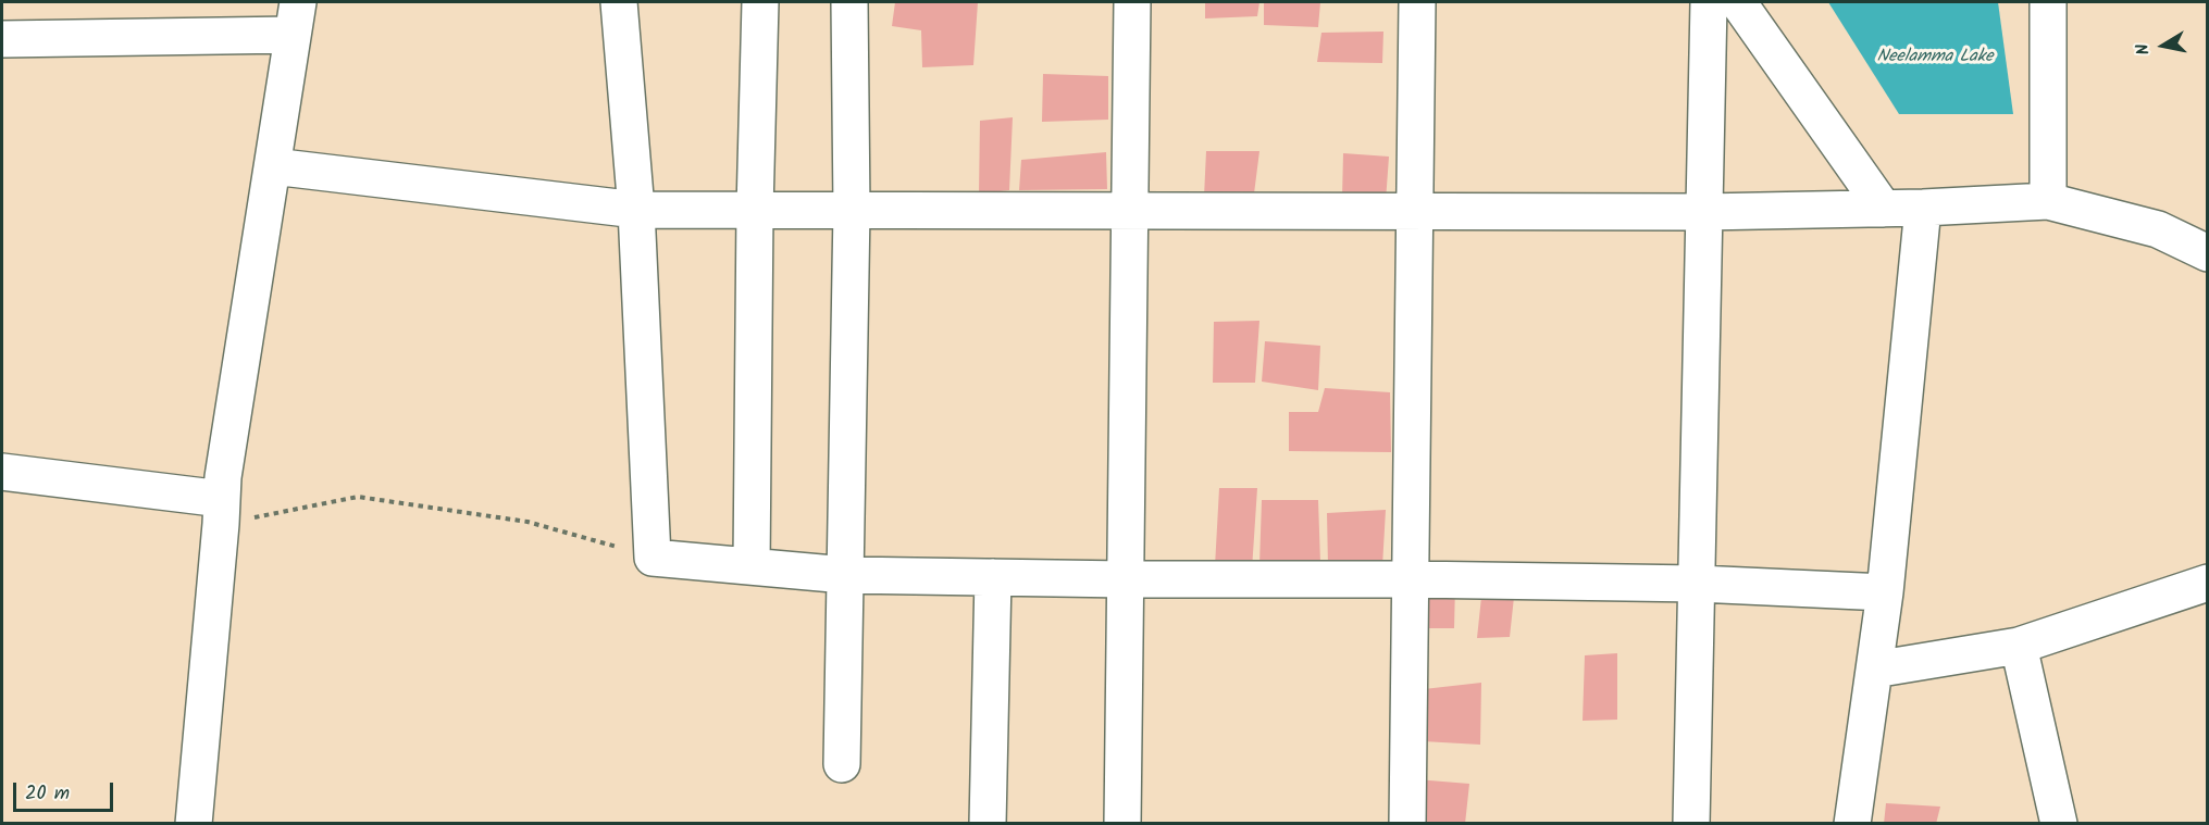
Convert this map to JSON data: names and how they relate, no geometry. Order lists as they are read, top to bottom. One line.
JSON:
{"water":["Neelamma Lake"],"scale_bar":"20 m","north":"left"}
